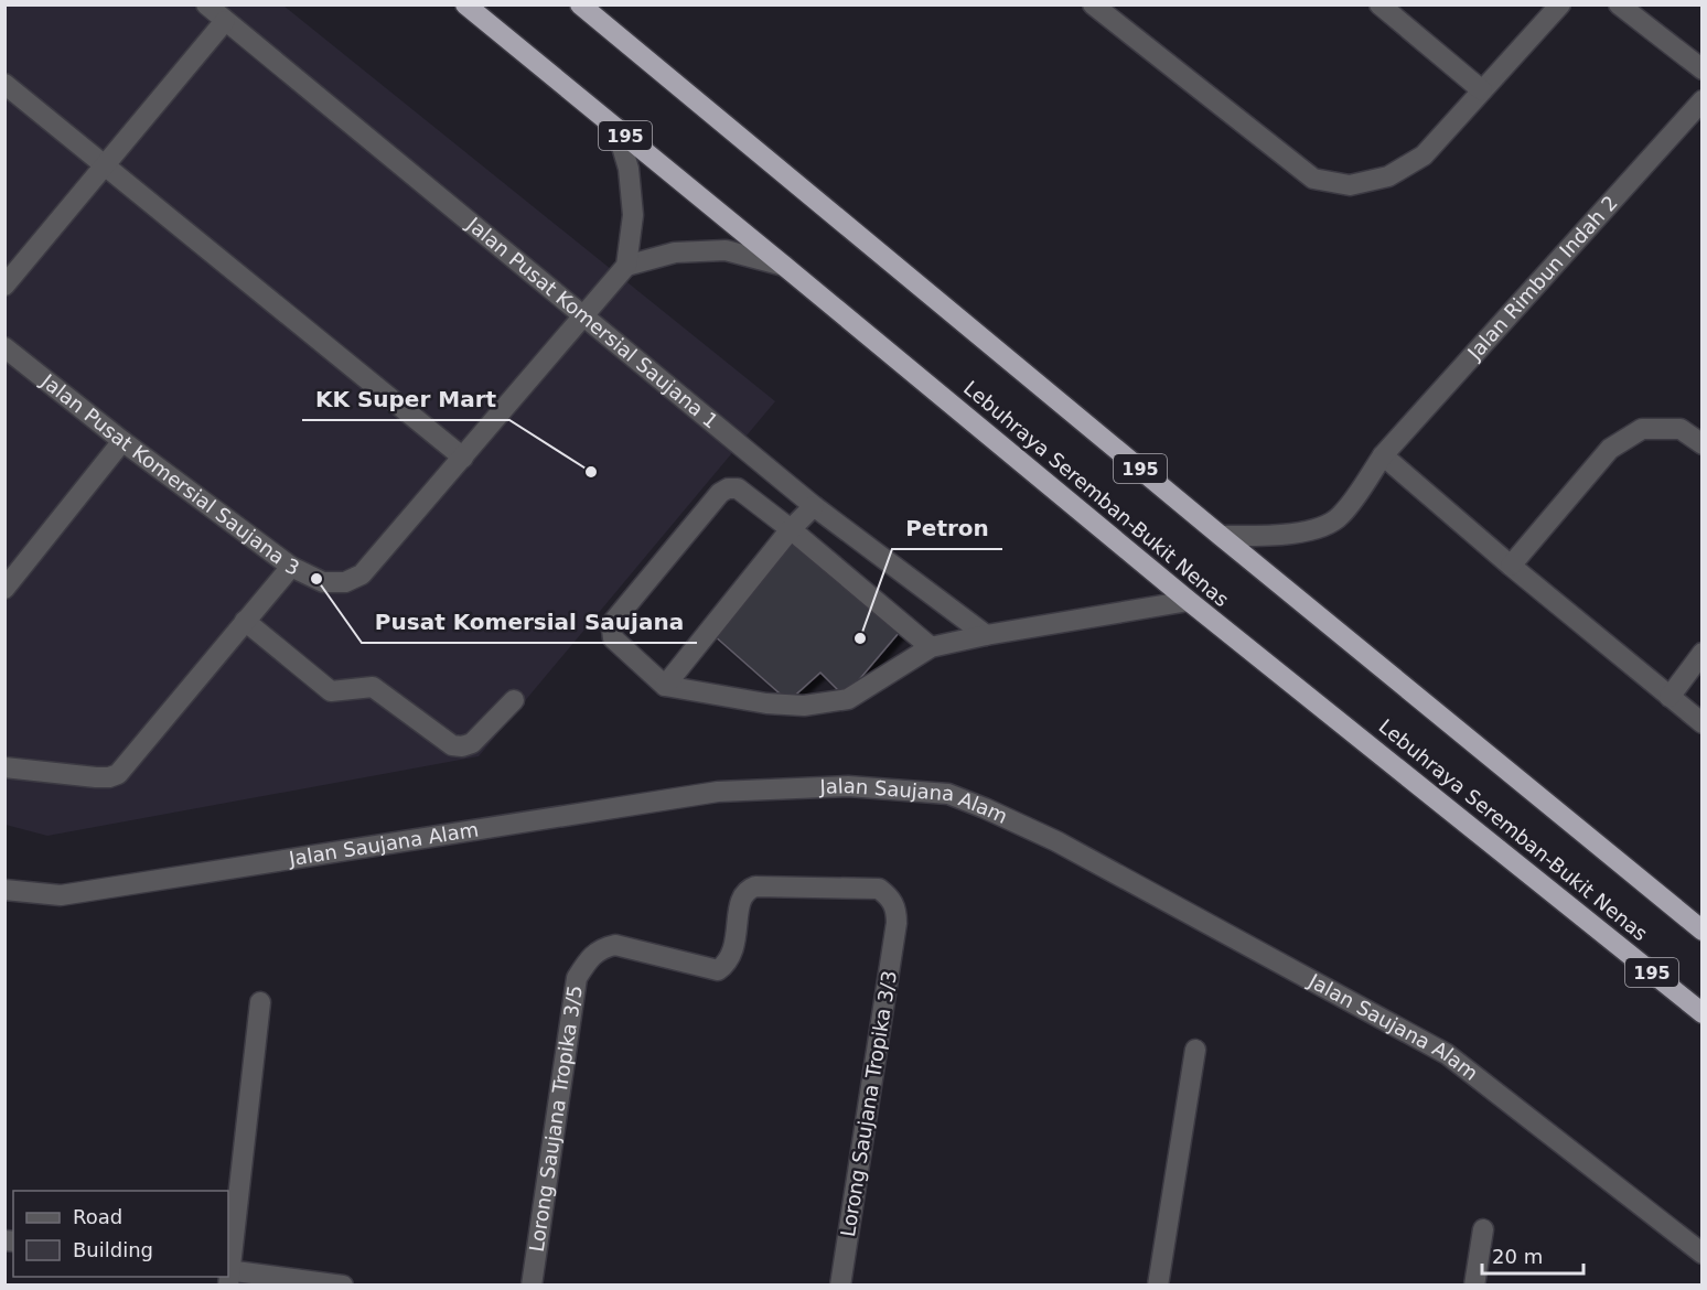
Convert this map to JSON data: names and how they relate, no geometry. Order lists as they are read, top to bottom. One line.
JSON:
{"streets":{"highway":["195","Lebuhraya Seremban-Bukit Nenas"],"street":["Jalan Rimbun Indah 2","Jalan Pusat Komersial Saujana 1","Jalan Pusat Komersial Saujana 3","Jalan Saujana Alam","Lorong Saujana Tropika 3/3","Lorong Saujana Tropika 3/5"]},"crossings":[["Jalan Rimbun Indah 2","Lebuhraya Seremban-Bukit Nenas"],["Lorong Saujana Tropika 3/3","Lorong Saujana Tropika 3/5"]],"places":["KK Super Mart","Pusat Komersial Saujana","Petron"],"legend":["Road","Building"],"scale_bar":"20 m"}
